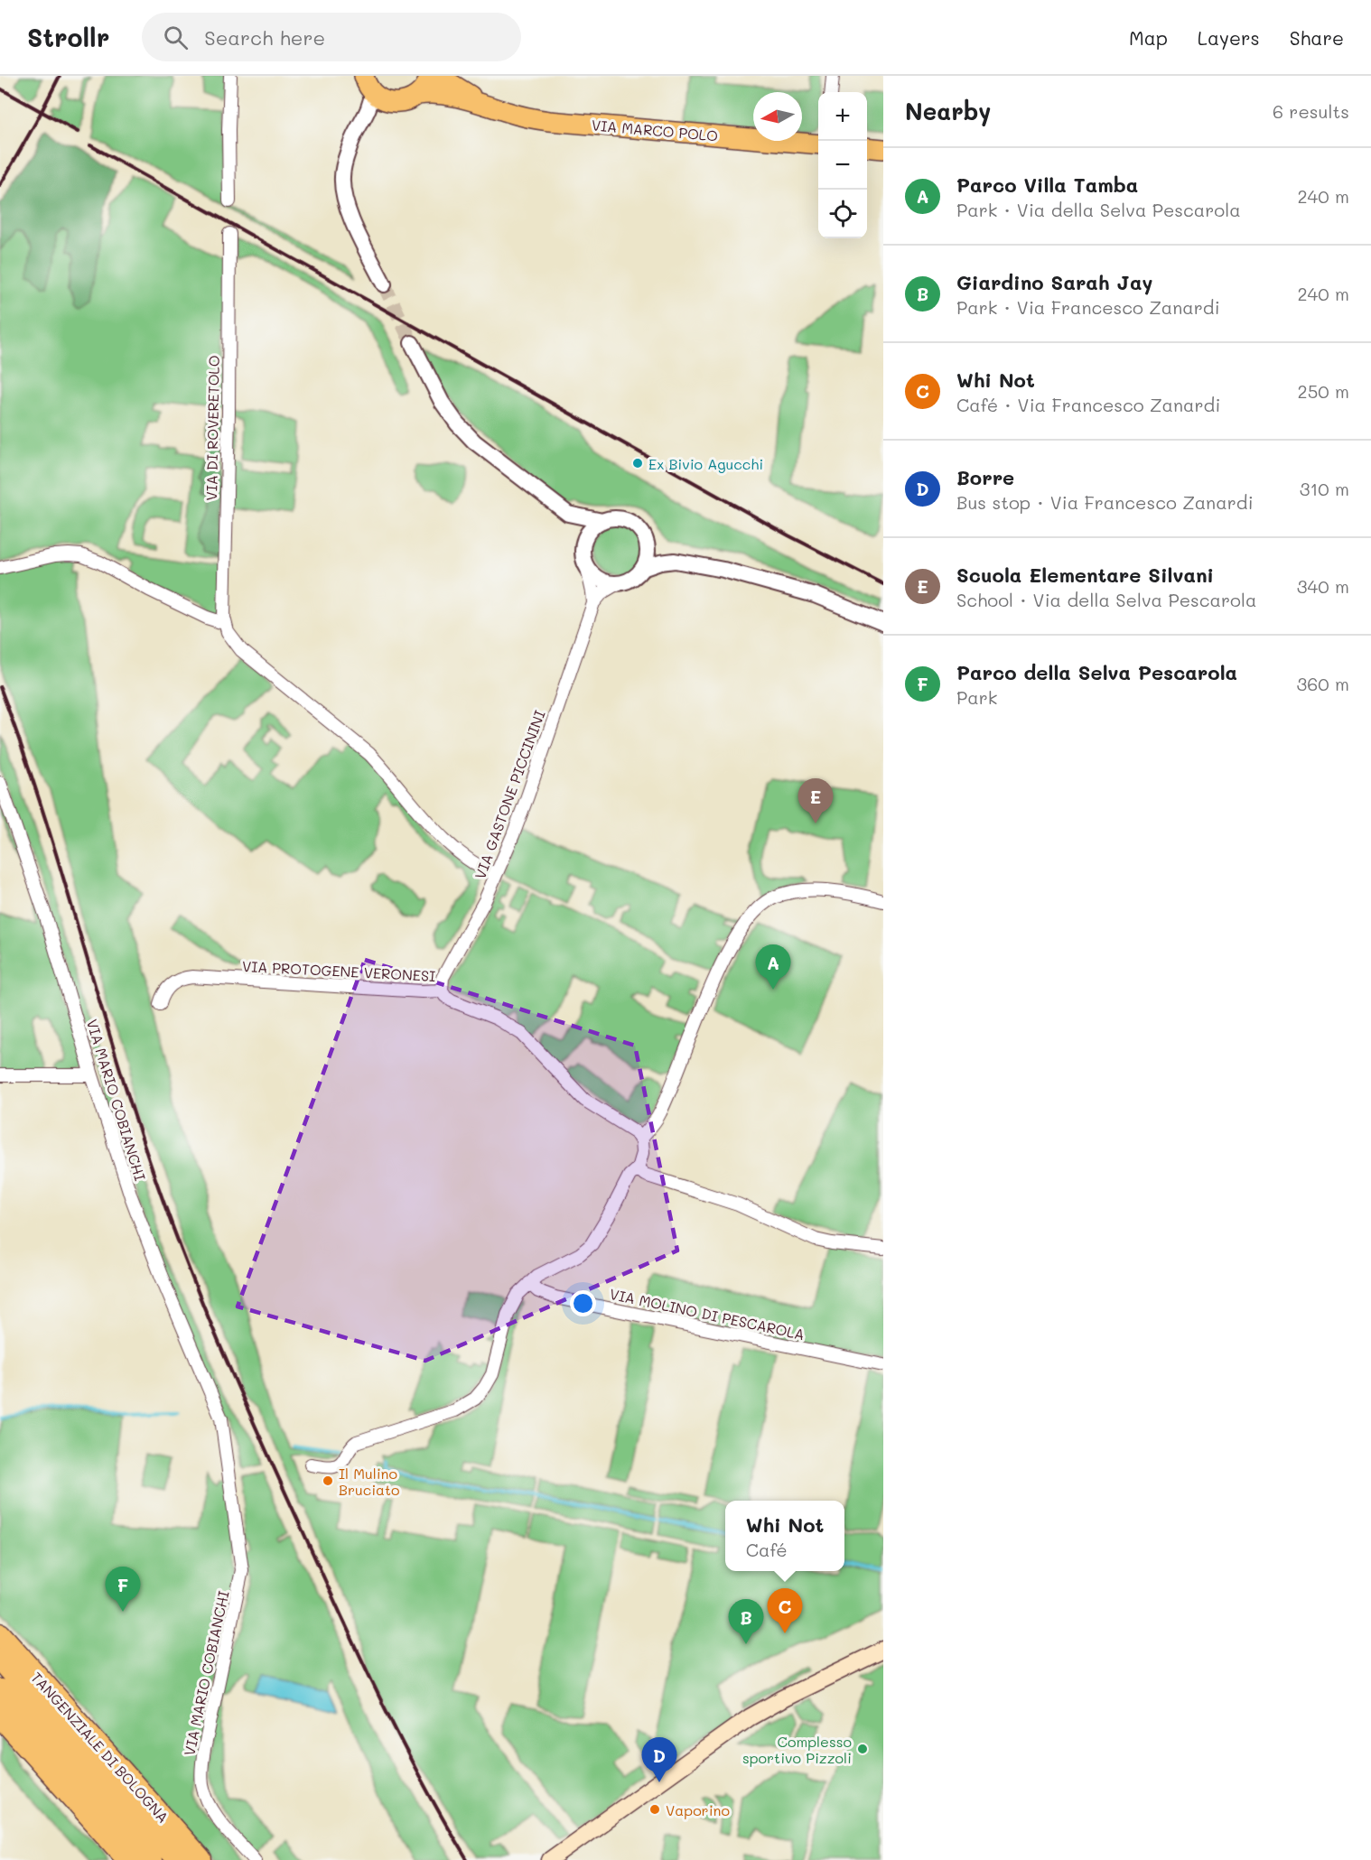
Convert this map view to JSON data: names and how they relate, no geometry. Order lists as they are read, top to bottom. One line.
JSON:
{"streets":{"highway":["TANGENZIALE DI BOLOGNA"],"main road":["VIA MARCO POLO"],"street":["VIA DI ROVERETOLO","VIA GASTONE PICCININI","VIA PROTOGENE VERONESI","VIA MARIO COBIANCHI","VIA MOLINO DI PESCAROLA"]},"crossings":[["VIA GASTONE PICCININI","VIA PROTOGENE VERONESI"]],"places":["Ex Bivio Agucchi","Il Mulino Bruciato","Complesso sportivo Pizzoli","Vaporino"],"north":"left","page":{"header":"Strollr","search":"Search here","nav":["Map","Layers","Share"],"heading":["Nearby","6 results"],"map_buttons":["+","−"],"list":[{"mark":"A","name":"Parco Villa Tamba","note":"Park · Via della Selva Pescarola","value":"240 m"},{"mark":"B","name":"Giardino Sarah Jay","note":"Park · Via Francesco Zanardi","value":"240 m"},{"mark":"C","name":"Whi Not","note":"Café · Via Francesco Zanardi","value":"250 m"},{"mark":"D","name":"Borre","note":"Bus stop · Via Francesco Zanardi","value":"310 m"},{"mark":"E","name":"Scuola Elementare Silvani","note":"School · Via della Selva Pescarola","value":"340 m"},{"mark":"F","name":"Parco della Selva Pescarola","note":"Park","value":"360 m"}],"pins":["E","A","F","C","B","D"],"popup":["Whi Not","Café"]}}
